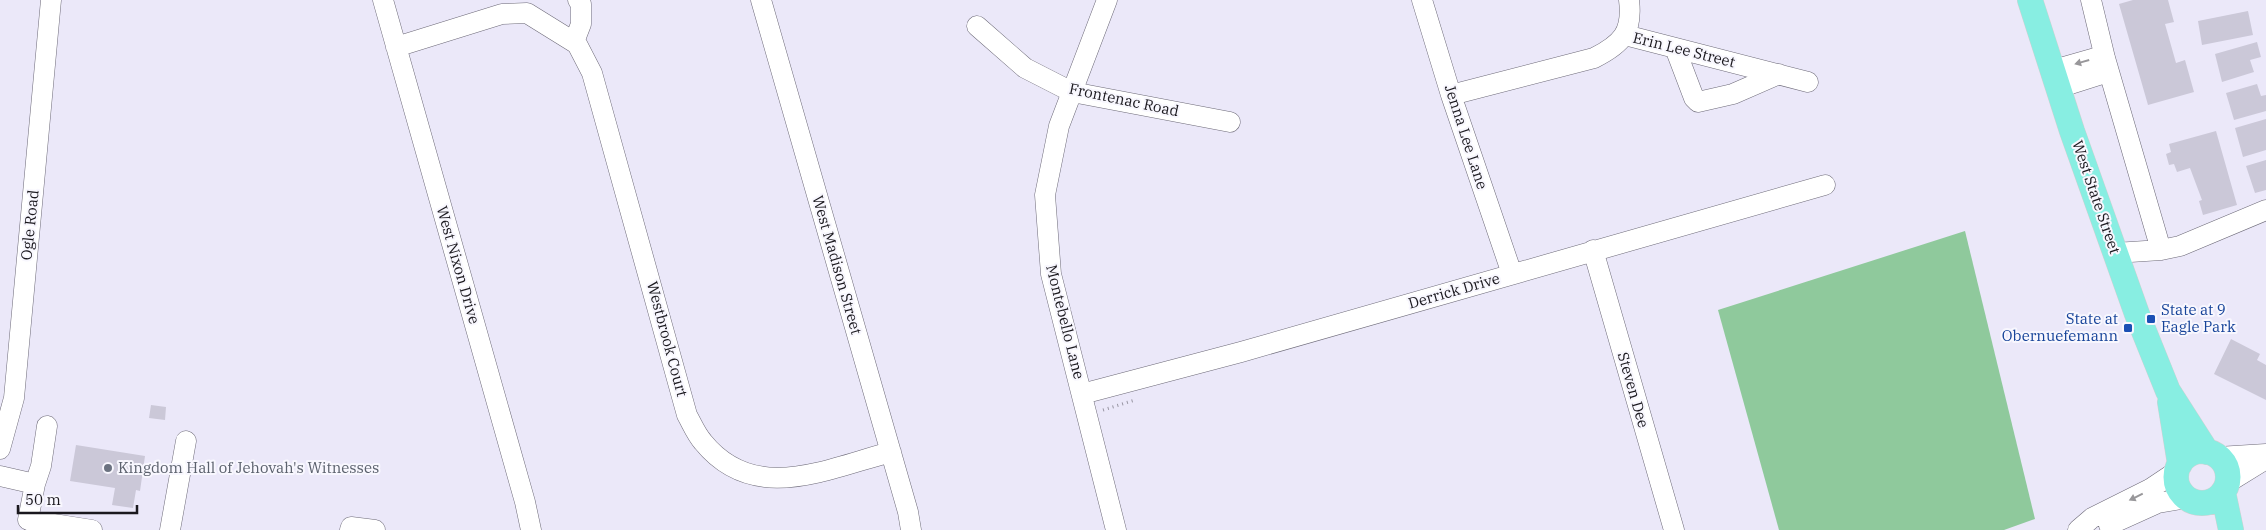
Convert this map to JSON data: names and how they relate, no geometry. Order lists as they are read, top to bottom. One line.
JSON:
{"streets":{"main road":["West State Street"],"street":["Erin Lee Street","Frontenac Road","Jenna Lee Lane","Ogle Road","West Nixon Drive","West Madison Street","Derrick Drive","Montebello Lane","Westbrook Court","Steven Dee"]},"crossings":[["Erin Lee Street","Jenna Lee Lane"],["Frontenac Road","Montebello Lane"],["Jenna Lee Lane","Derrick Drive"],["West Nixon Drive","Westbrook Court"],["West Madison Street","Westbrook Court"],["Derrick Drive","Montebello Lane"],["Derrick Drive","Steven Dee"]],"places":{"transit":["State at 9 Eagle Park","State at Obernuefemann"],"other":["Kingdom Hall of Jehovah's Witnesses"]},"scale_bar":"50 m"}
